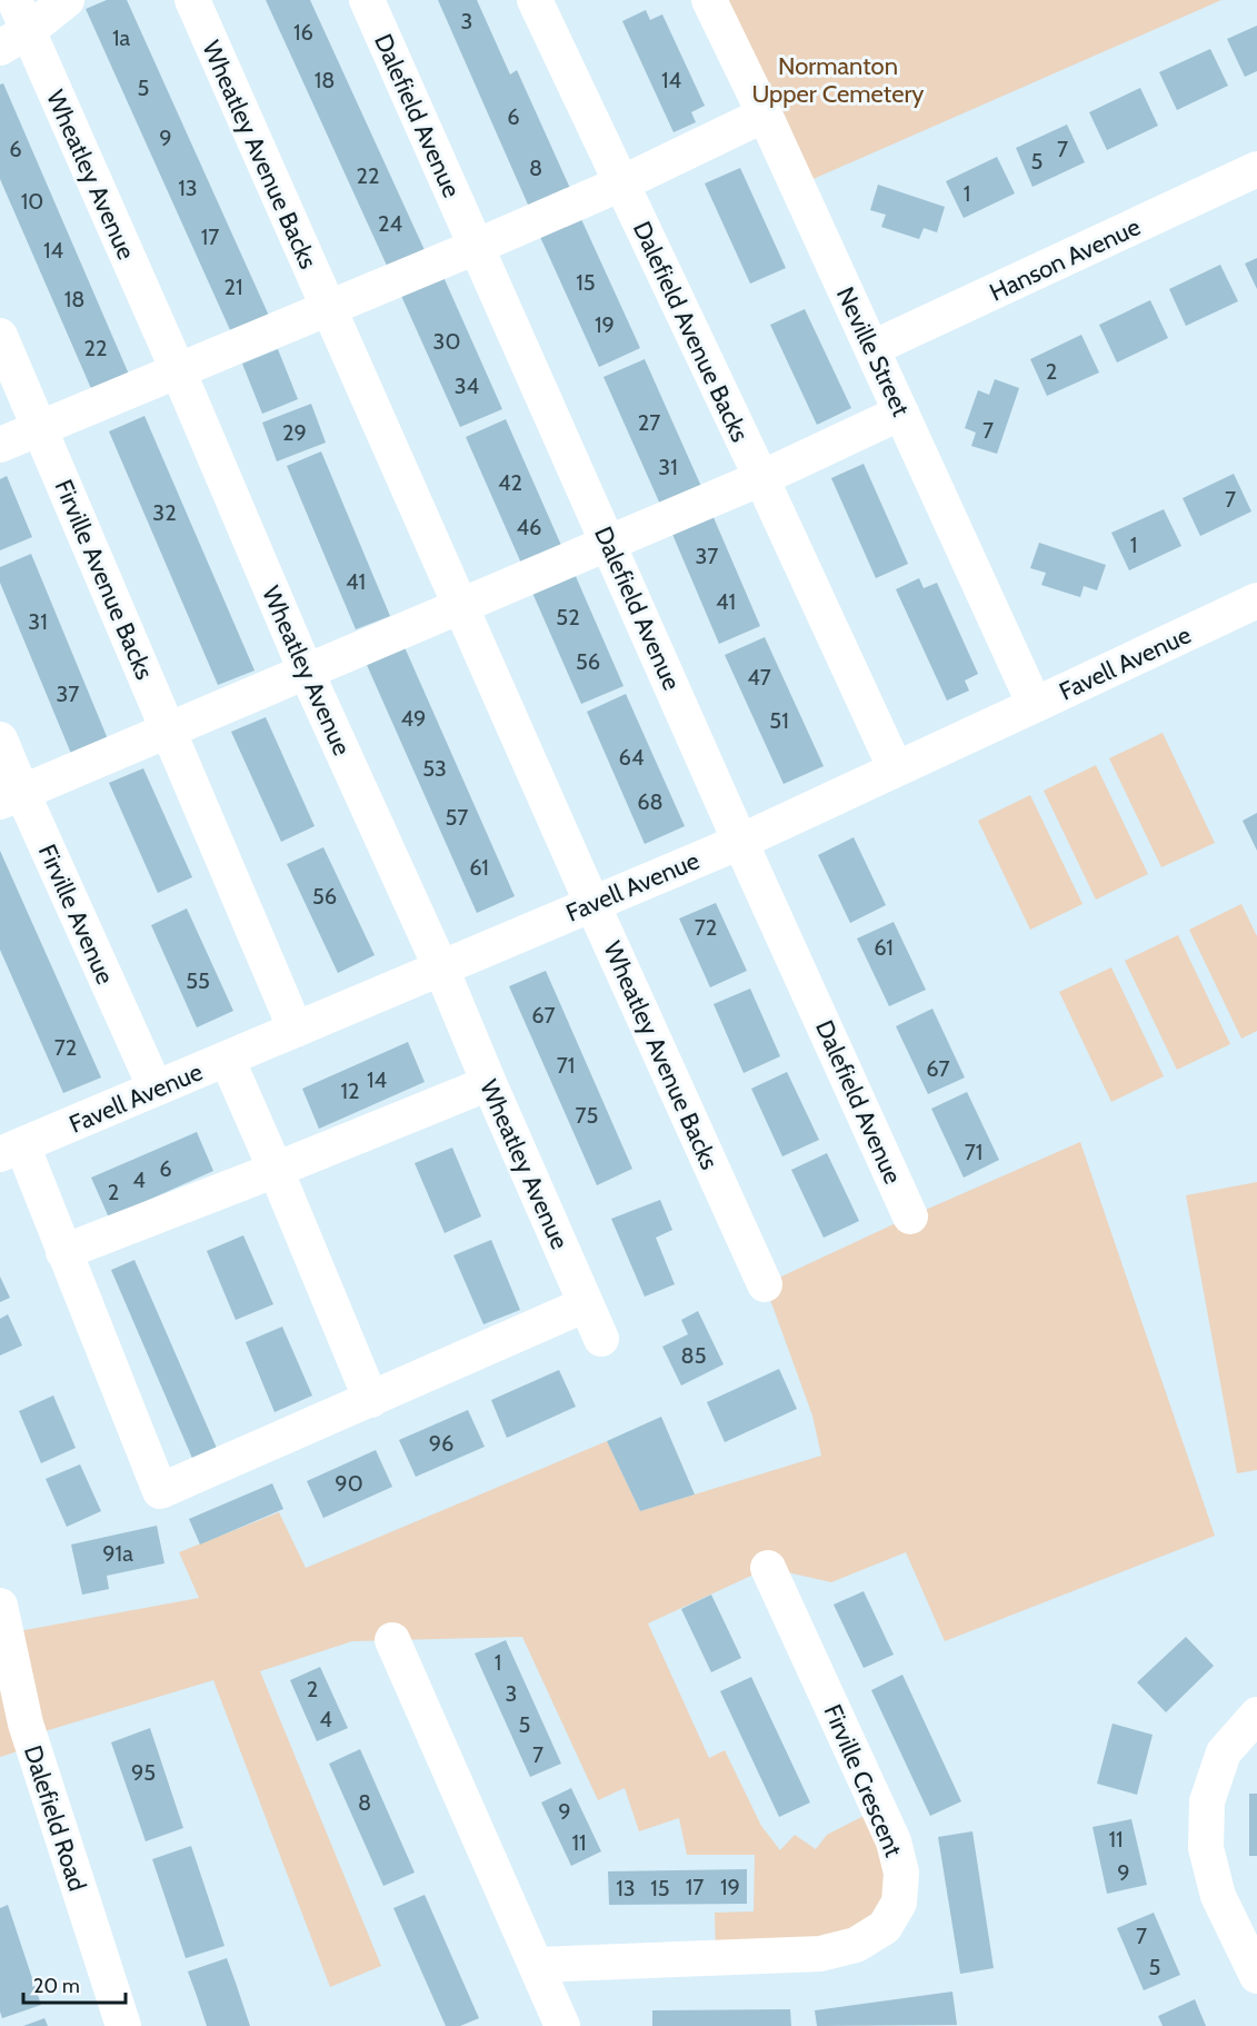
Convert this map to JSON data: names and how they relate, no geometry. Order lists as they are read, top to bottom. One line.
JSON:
{"streets":{"street":["Dalefield Avenue","Wheatley Avenue Backs","Wheatley Avenue","Hanson Avenue","Dalefield Avenue Backs","Neville Street","Firville Avenue Backs","Favell Avenue","Firville Avenue","Firville Crescent","Dalefield Road"]},"crossings":[["Dalefield Avenue","Favell Avenue"],["Wheatley Avenue Backs","Favell Avenue"],["Wheatley Avenue","Favell Avenue"],["Hanson Avenue","Neville Street"],["Dalefield Avenue Backs","Favell Avenue"],["Neville Street","Favell Avenue"],["Firville Avenue Backs","Favell Avenue"],["Favell Avenue","Firville Avenue"]],"parks":["Normanton Upper Cemetery"],"house_numbers":["3","16","1a","18","14","5","6","9","6","7","5","8","22","13","1","10","24","17","14","15","21","18","19","30","22","2","34","27","7","29","31","42","7","32","46","1","37","41","41","52","31","56","47","37","49","51","64","53","68","57","61","56","72","61","55","67","72","71","67","14","12","75","71","6","4","2","85","96","90","91a","1","2","3","4","5","7","95","8","9","11","11","9","17","19","13","15","7","5"],"scale_bar":"20 m"}
